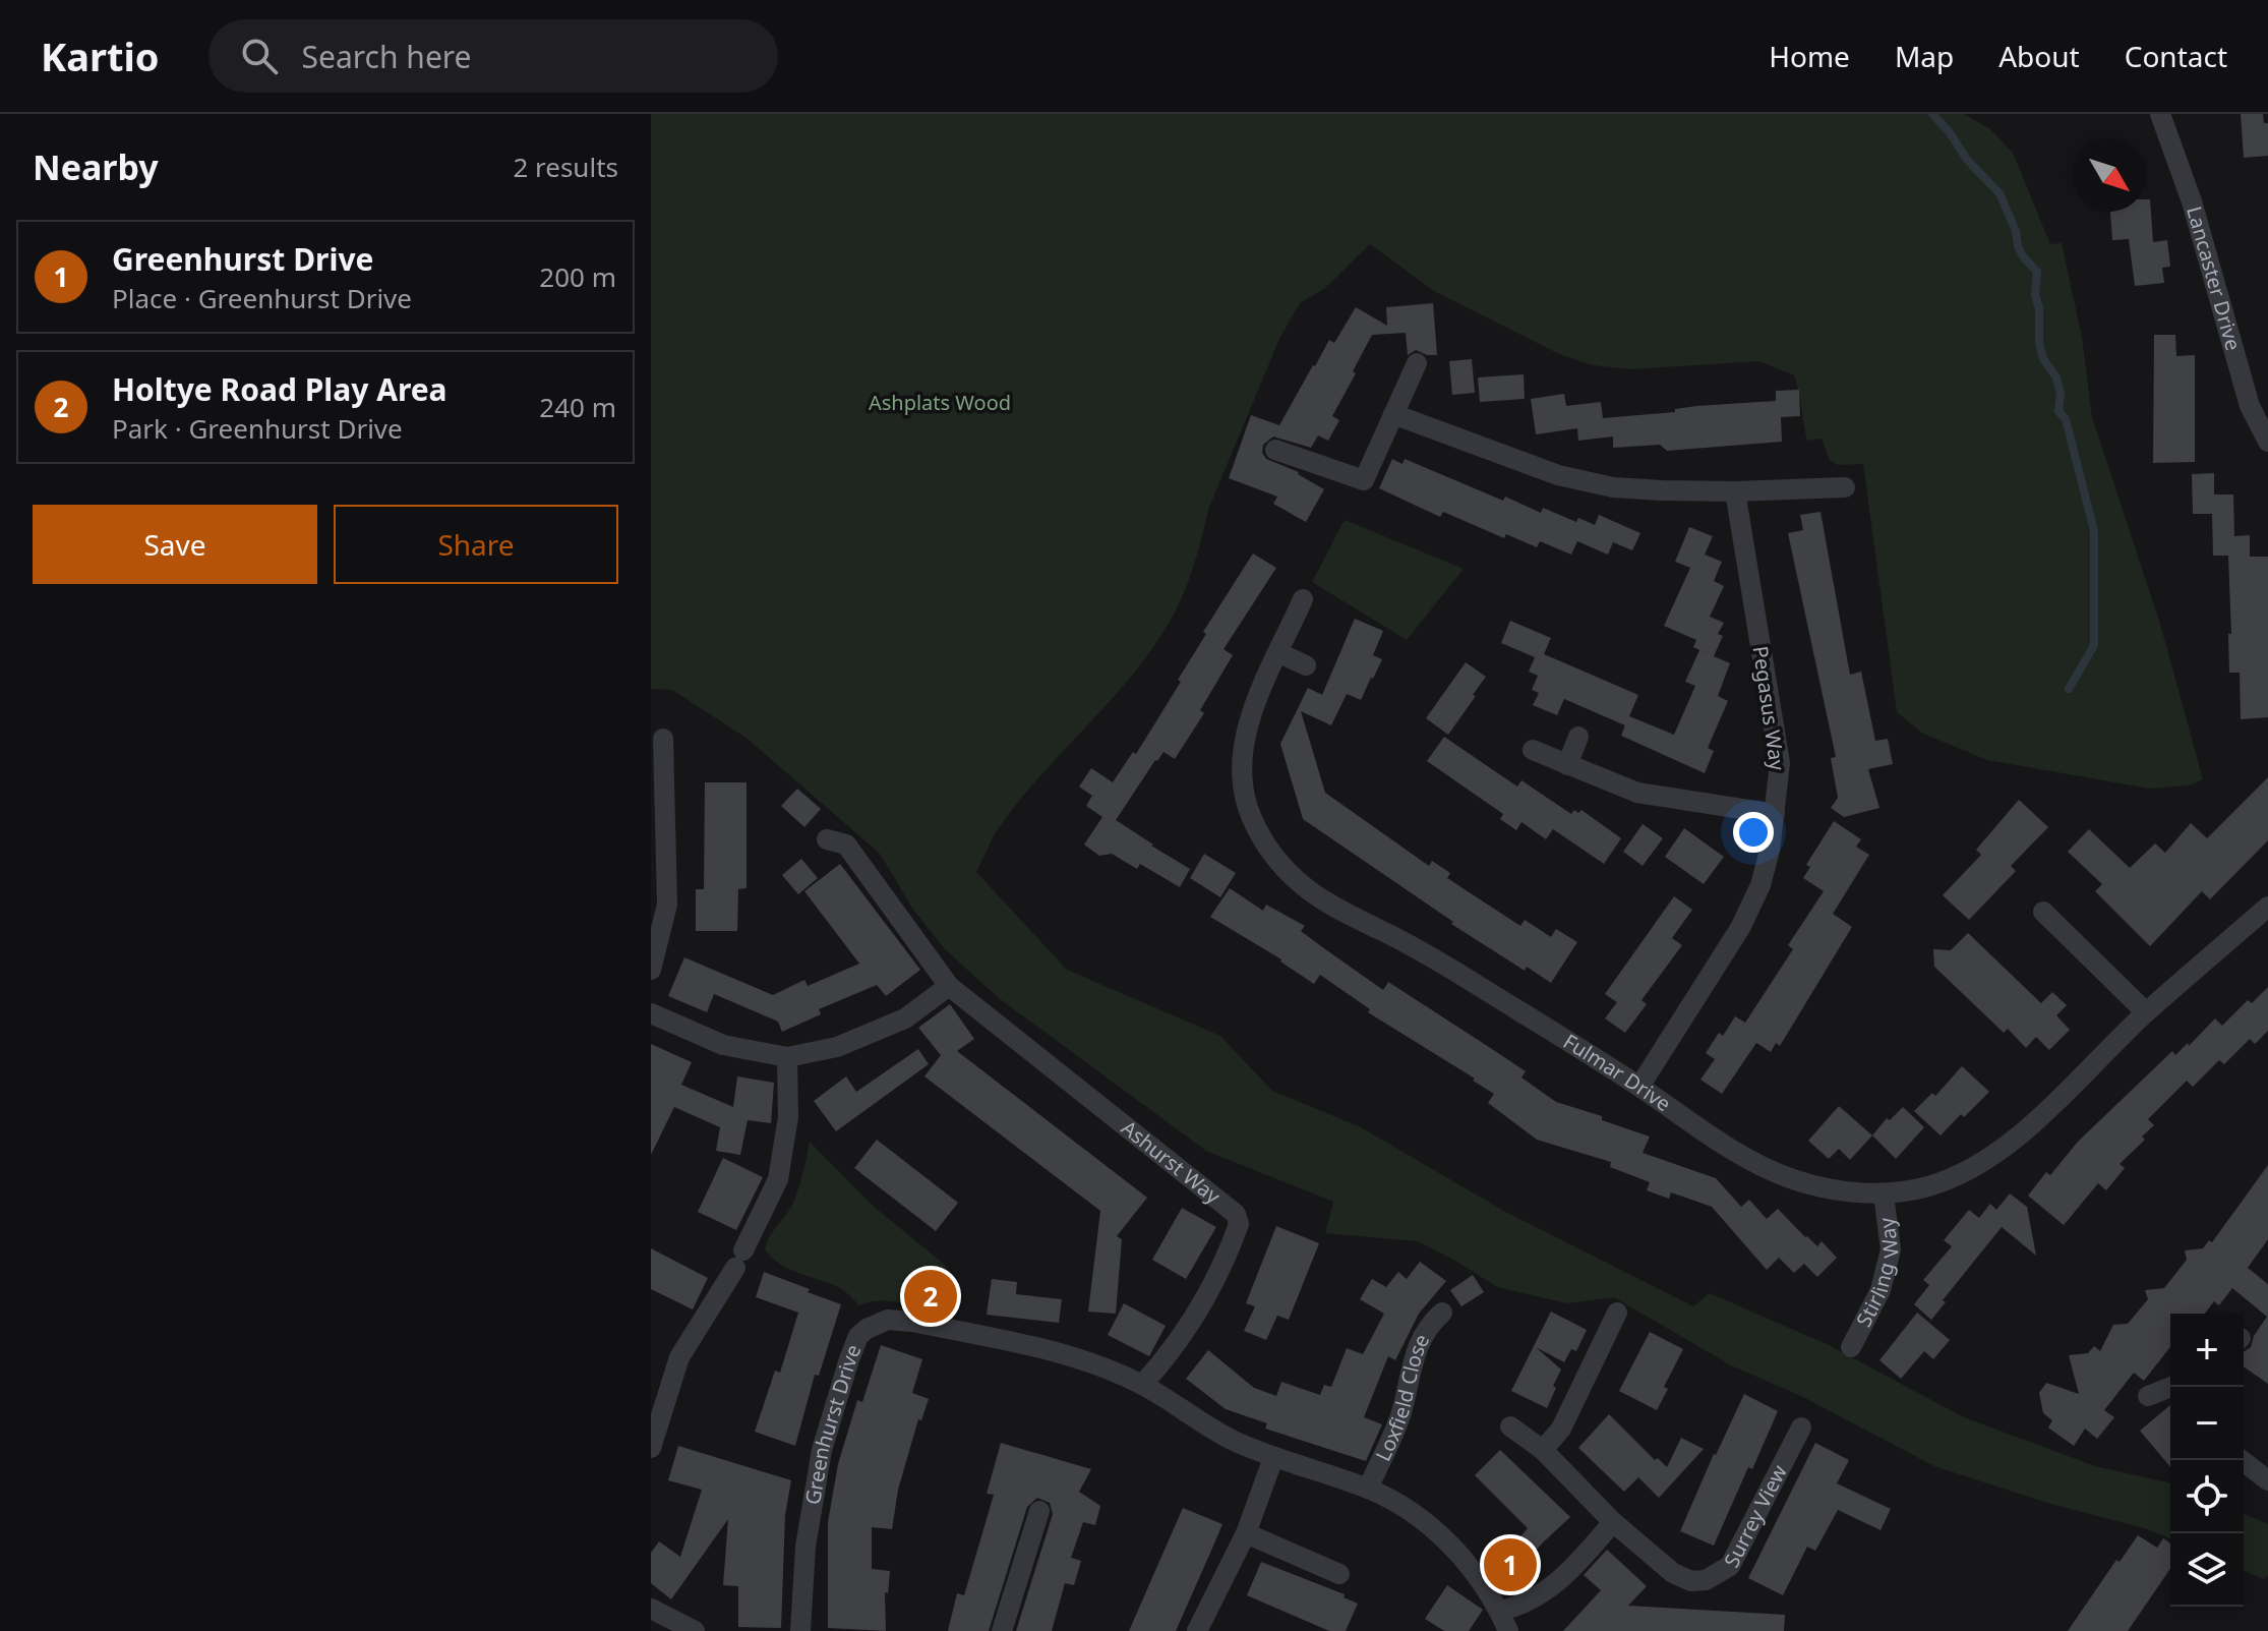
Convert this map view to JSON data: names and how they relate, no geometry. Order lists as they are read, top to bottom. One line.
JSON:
{"streets":{"street":["Lancaster Drive","Pegasus Way","Fulmar Drive","Ashurst Way","Stirling Way","Loxfield Close","Greenhurst Drive","Surrey View"]},"crossings":[["Pegasus Way","Fulmar Drive"],["Fulmar Drive","Stirling Way"],["Ashurst Way","Greenhurst Drive"],["Loxfield Close","Greenhurst Drive"]],"parks":["Ashplats Wood"],"north":"bottom right","page":{"header":"Kartio","search":"Search here","nav":["Home","Map","About","Contact"],"heading":["Nearby","2 results"],"list":[{"mark":"1","name":"Greenhurst Drive","note":"Place · Greenhurst Drive","value":"200 m"},{"mark":"2","name":"Holtye Road Play Area","note":"Park · Greenhurst Drive","value":"240 m"}],"buttons":["Save","Share"],"pins":["2","1"],"map_buttons":["+","−"]}}
